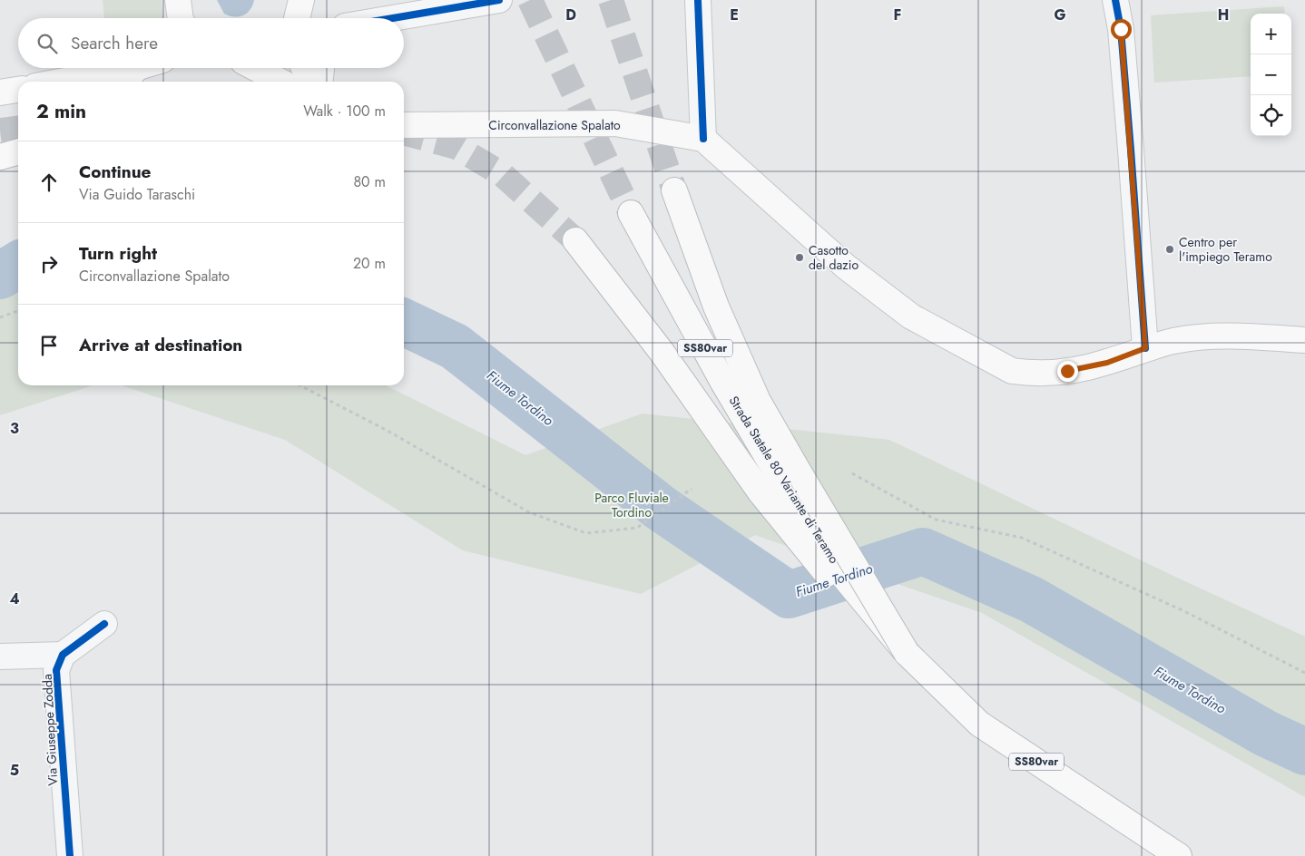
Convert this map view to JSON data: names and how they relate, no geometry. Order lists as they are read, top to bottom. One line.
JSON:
{"streets":{"main road":["Circonvallazione Spalato","SS80var","Strada Statale 80 Variante di Teramo"],"street":["Via Giuseppe Zodda"]},"water":["Fiume Tordino"],"parks":["Parco Fluviale Tordino"],"places":["Centro per l'impiego Teramo","Casotto del dazio"],"page":{"map_buttons":["+","−"],"search":"Search here","heading":["2 min","Walk · 100 m"],"list":[["Continue","Via Guido Taraschi","80 m"],["Turn right","Circonvallazione Spalato","20 m"],"Arrive at destination"]},"grid":{"columns":["D","E","F","G","H"],"rows":["3","4","5"]}}
